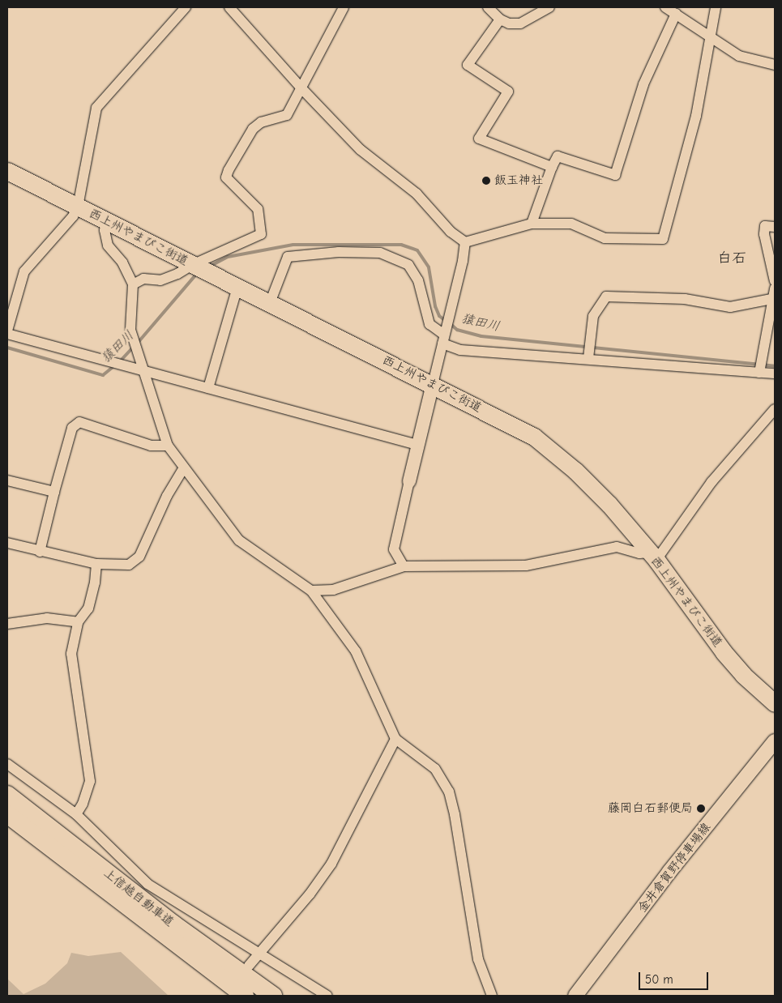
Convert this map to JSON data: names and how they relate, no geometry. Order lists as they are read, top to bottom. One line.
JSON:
{"streets":{"highway":["西上州やまびこ街道","上信越自動車道"],"main road":["金井倉賀野停車場線"]},"districts":["白石"],"water":["猿田川"],"places":["飯玉神社","藤岡白石郵便局"],"scale_bar":"50 m"}
